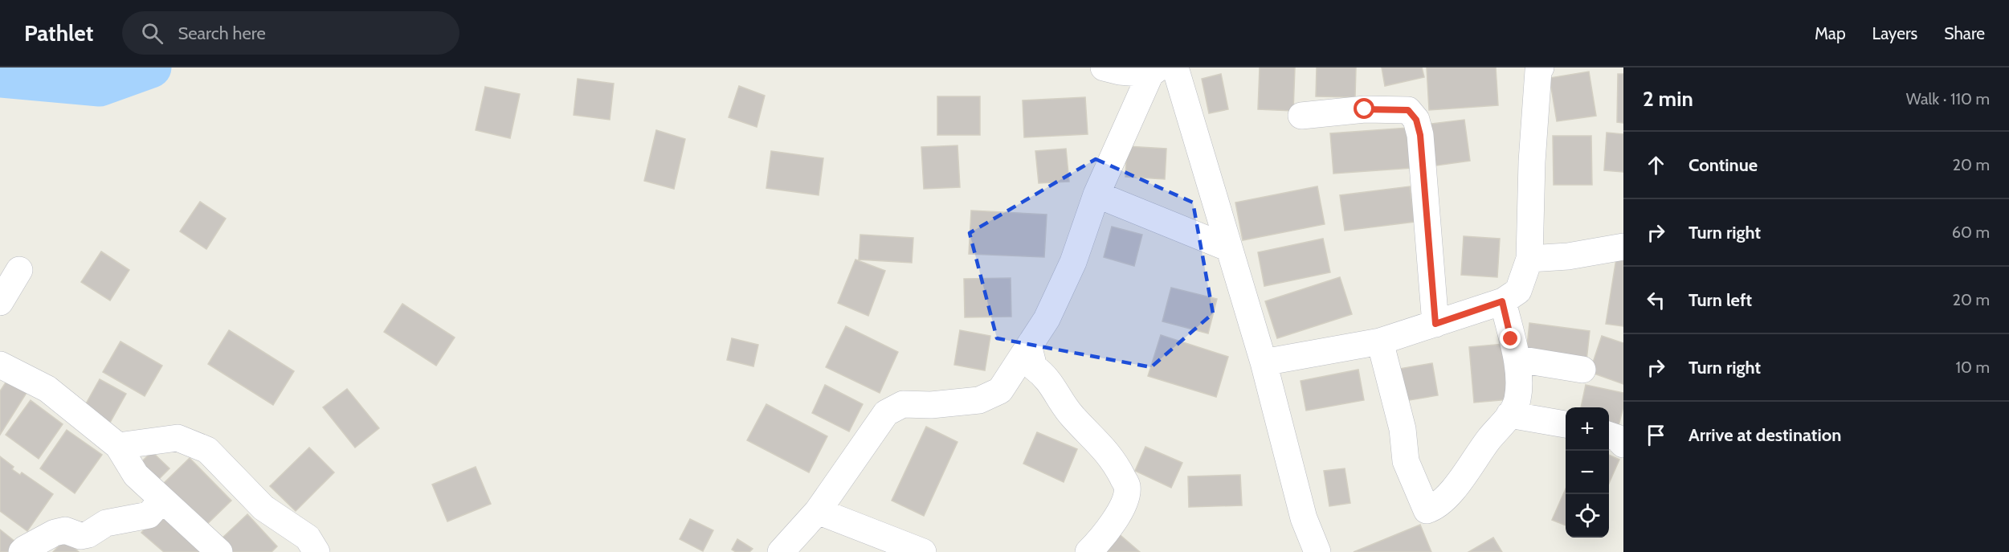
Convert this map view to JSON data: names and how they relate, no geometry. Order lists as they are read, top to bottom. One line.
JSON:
{"page":{"header":"Pathlet","search":"Search here","nav":["Map","Layers","Share"],"heading":["2 min","Walk · 110 m"],"list":[["Continue","20 m"],["Turn right","60 m"],["Turn left","20 m"],["Turn right","10 m"],"Arrive at destination"],"map_buttons":["+","−"]}}
